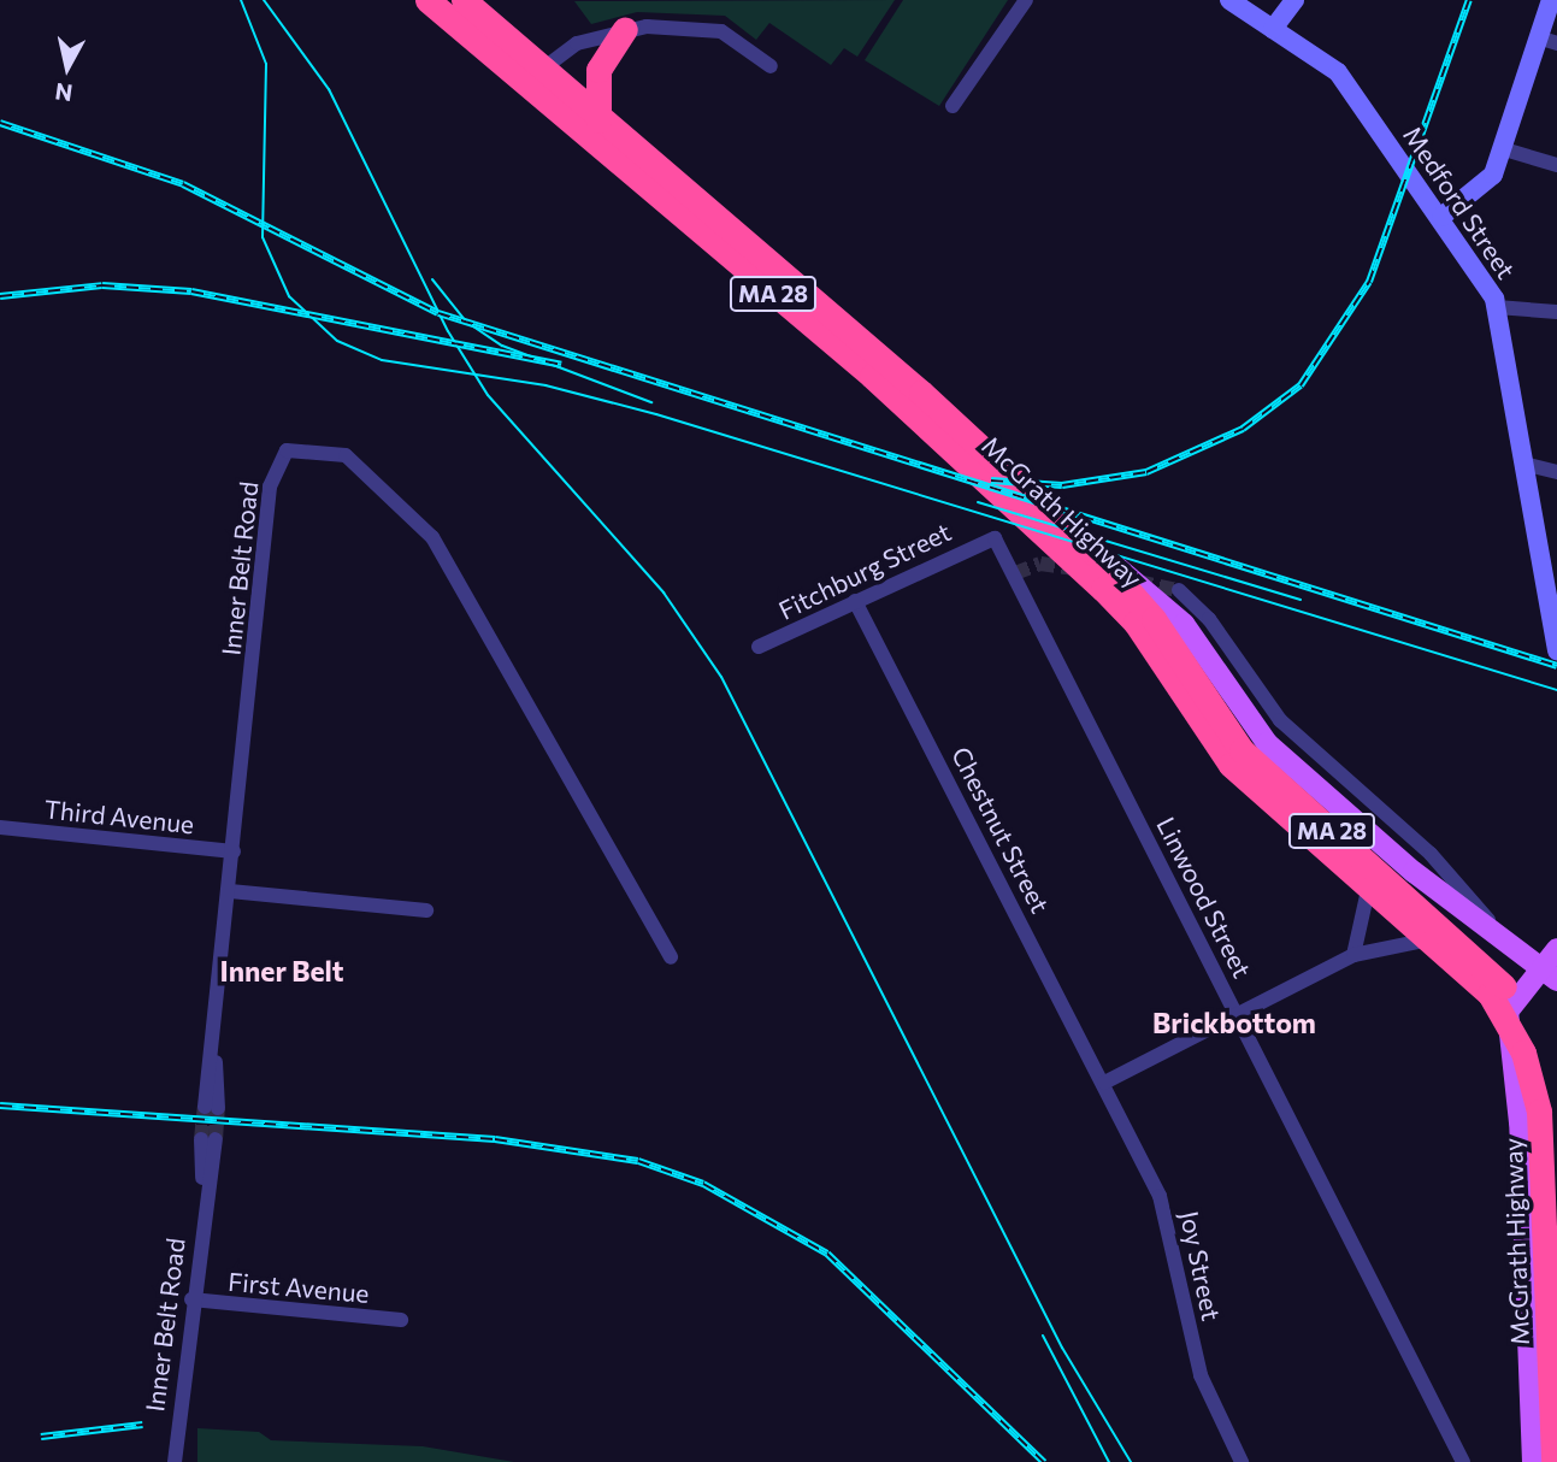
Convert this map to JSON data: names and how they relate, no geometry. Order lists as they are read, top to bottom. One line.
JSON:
{"streets":{"highway":["MA 28","McGrath Highway"],"main road":["Medford Street"],"street":["Inner Belt Road","Fitchburg Street","Third Avenue","Chestnut Street","Linwood Street","Joy Street","First Avenue"]},"crossings":[["MA 28","McGrath Highway"],["Inner Belt Road","Third Avenue"],["Inner Belt Road","First Avenue"],["Fitchburg Street","Chestnut Street"],["Fitchburg Street","Linwood Street"],["Chestnut Street","Joy Street"]],"districts":["Inner Belt","Brickbottom"],"north":"bottom"}
